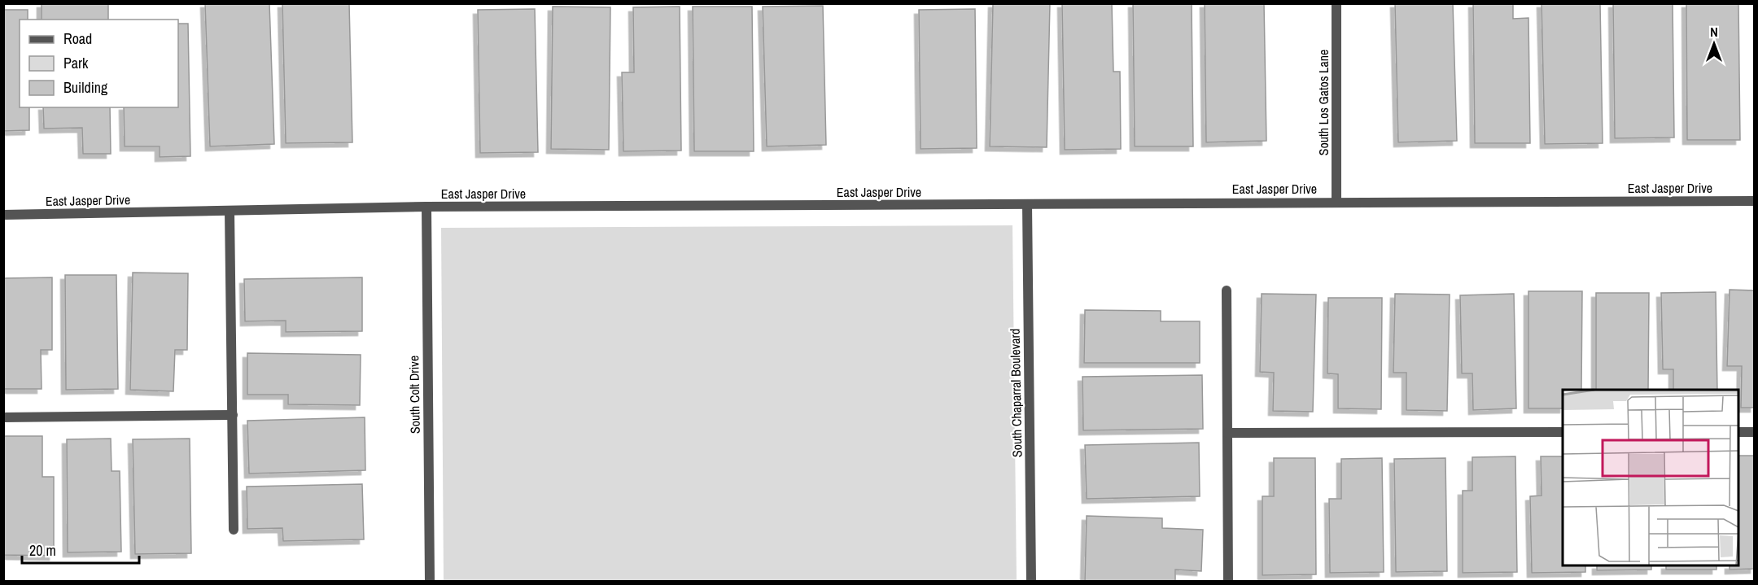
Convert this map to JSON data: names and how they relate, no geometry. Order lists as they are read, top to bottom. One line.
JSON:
{"streets":{"street":["South Los Gatos Lane","East Jasper Drive","South Chaparral Boulevard","South Colt Drive"]},"crossings":[["South Los Gatos Lane","East Jasper Drive"],["East Jasper Drive","South Chaparral Boulevard"],["East Jasper Drive","South Colt Drive"]],"legend":["Road","Park","Building"],"scale_bar":"20 m","north":"top"}
